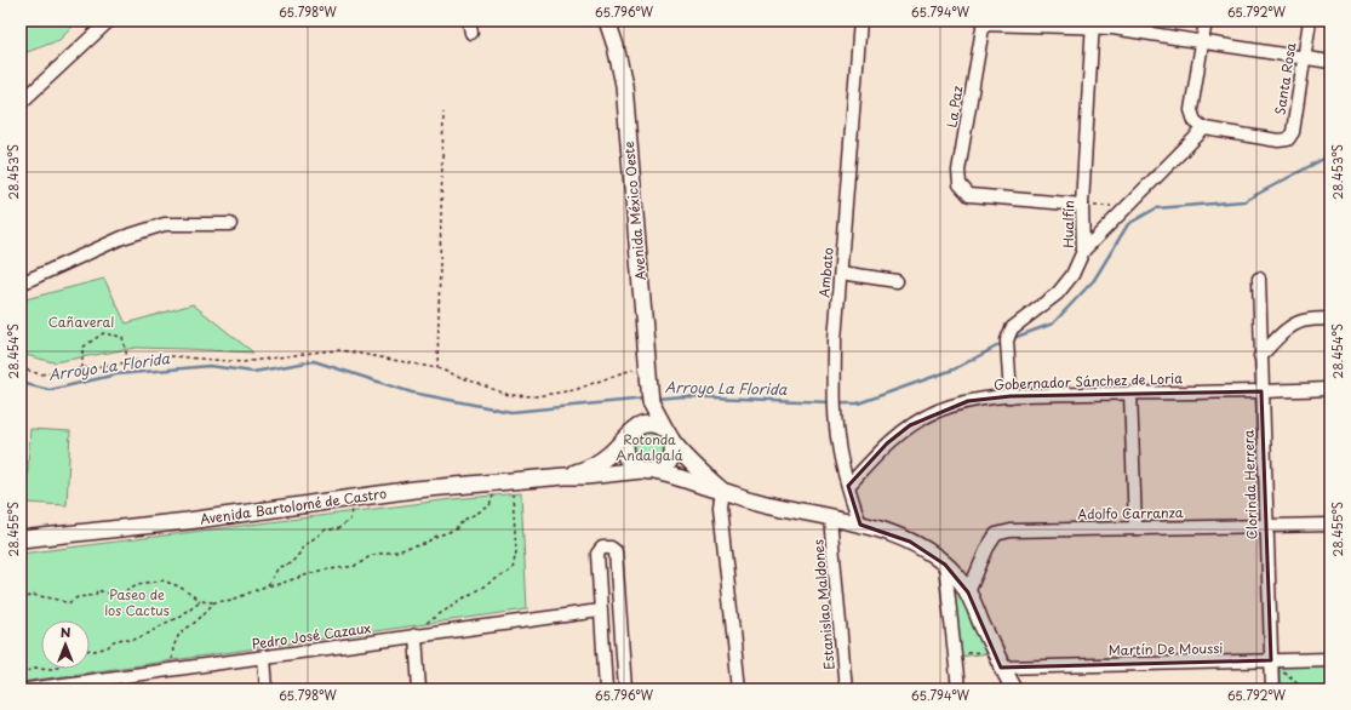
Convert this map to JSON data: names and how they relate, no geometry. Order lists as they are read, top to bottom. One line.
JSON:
{"streets":{"main road":["Avenida México Oeste","Avenida Bartolomé de Castro"],"street":["Santa Rosa","La Paz","Hualfín","Ambato","Gobernador Sánchez de Loria","Clorinda Herrera","Adolfo Carranza","Estanislao Maldones","Pedro José Cazaux","Martín De Moussi"]},"crossings":[["La Paz","Hualfín"],["Avenida México Oeste","Avenida Bartolomé de Castro"],["Hualfín","Gobernador Sánchez de Loria"],["Ambato","Gobernador Sánchez de Loria"],["Ambato","Avenida Bartolomé de Castro"],["Gobernador Sánchez de Loria","Clorinda Herrera"],["Clorinda Herrera","Adolfo Carranza"],["Clorinda Herrera","Martín De Moussi"],["Avenida Bartolomé de Castro","Adolfo Carranza"],["Avenida Bartolomé de Castro","Estanislao Maldones"],["Avenida Bartolomé de Castro","Martín De Moussi"]],"water":["Arroyo La Florida"],"parks":["Cañaveral","Rotonda Andalgalá","Paseo de los Cactus"],"north":"top","coordinates":["65.798°W","65.796°W","65.794°W","65.792°W","28.453°S","28.454°S","28.455°S"]}
